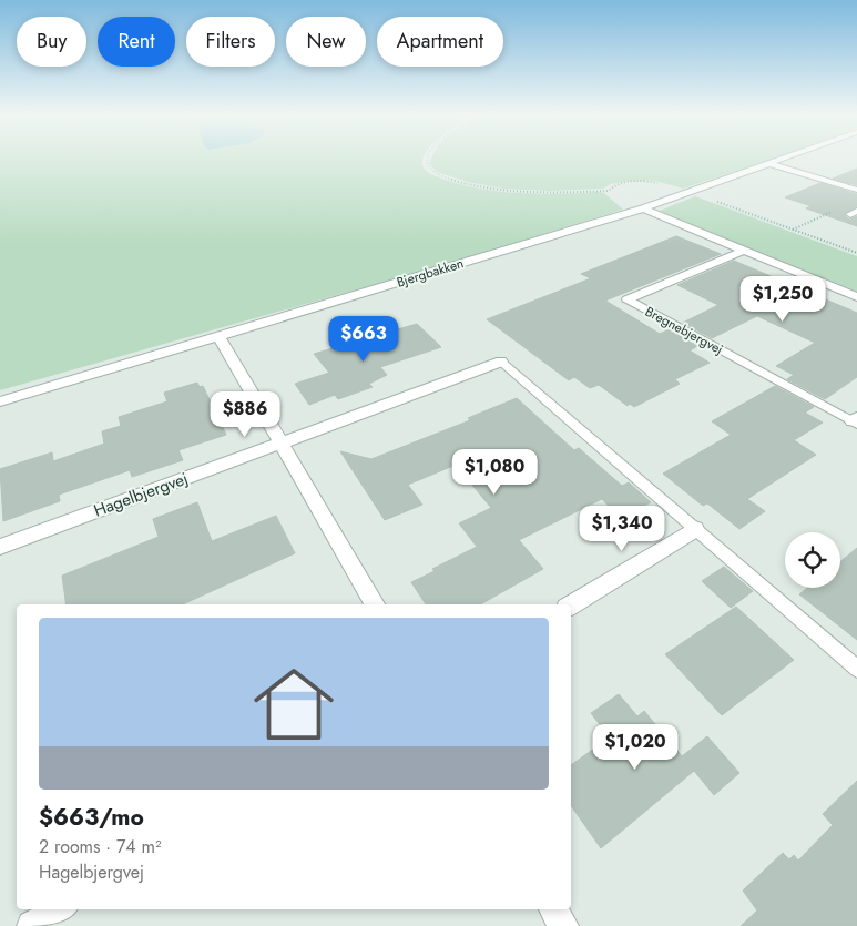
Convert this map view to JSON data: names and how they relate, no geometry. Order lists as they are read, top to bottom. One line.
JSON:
{"streets":{"street":["Bjergbakken","Bregnebjergvej","Hagelbjergvej"]},"page":{"chip":["Buy","Rent","Filters","New","Apartment"],"price":["$1,250","$663","$886","$1,080","$1,340","$1,020"],"list":[{"name":"$663/mo","note":"2 rooms · 74 m² · Hagelbjergvej"}]}}
